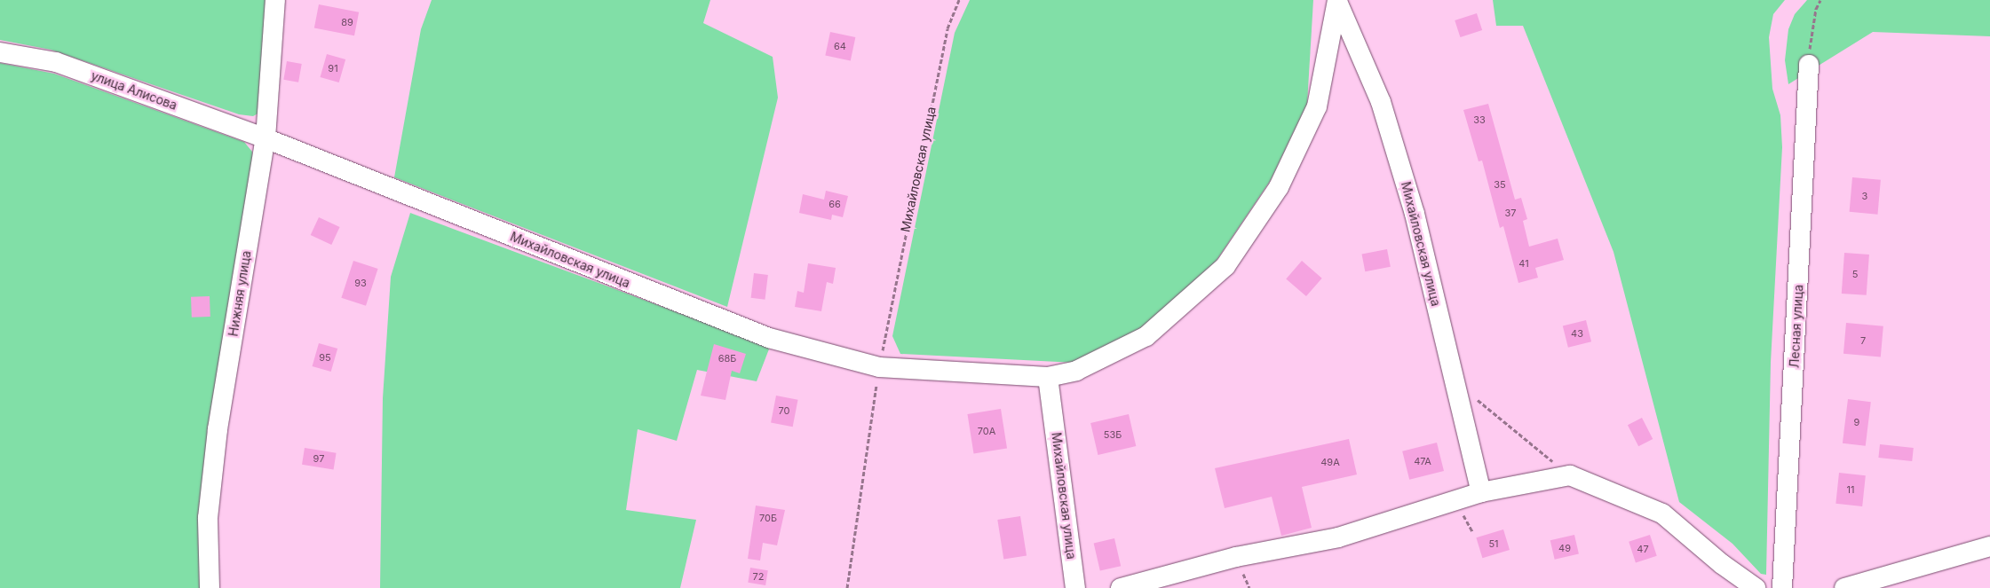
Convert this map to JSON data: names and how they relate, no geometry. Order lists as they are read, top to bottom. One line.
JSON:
{"streets":{"street":["улица Алисова","Михайловская улица","Нижняя улица","Лесная улица"]},"crossings":[["улица Алисова","Михайловская улица"],["улица Алисова","Нижняя улица"],["Михайловская улица","Нижняя улица"]],"house_numbers":["89","64","91","33","35","3","66","37","41","5","93","43","7","95","68Б","70","9","70А","53Б","97","47А","49А","11","70Б","51","49","47","72"]}
